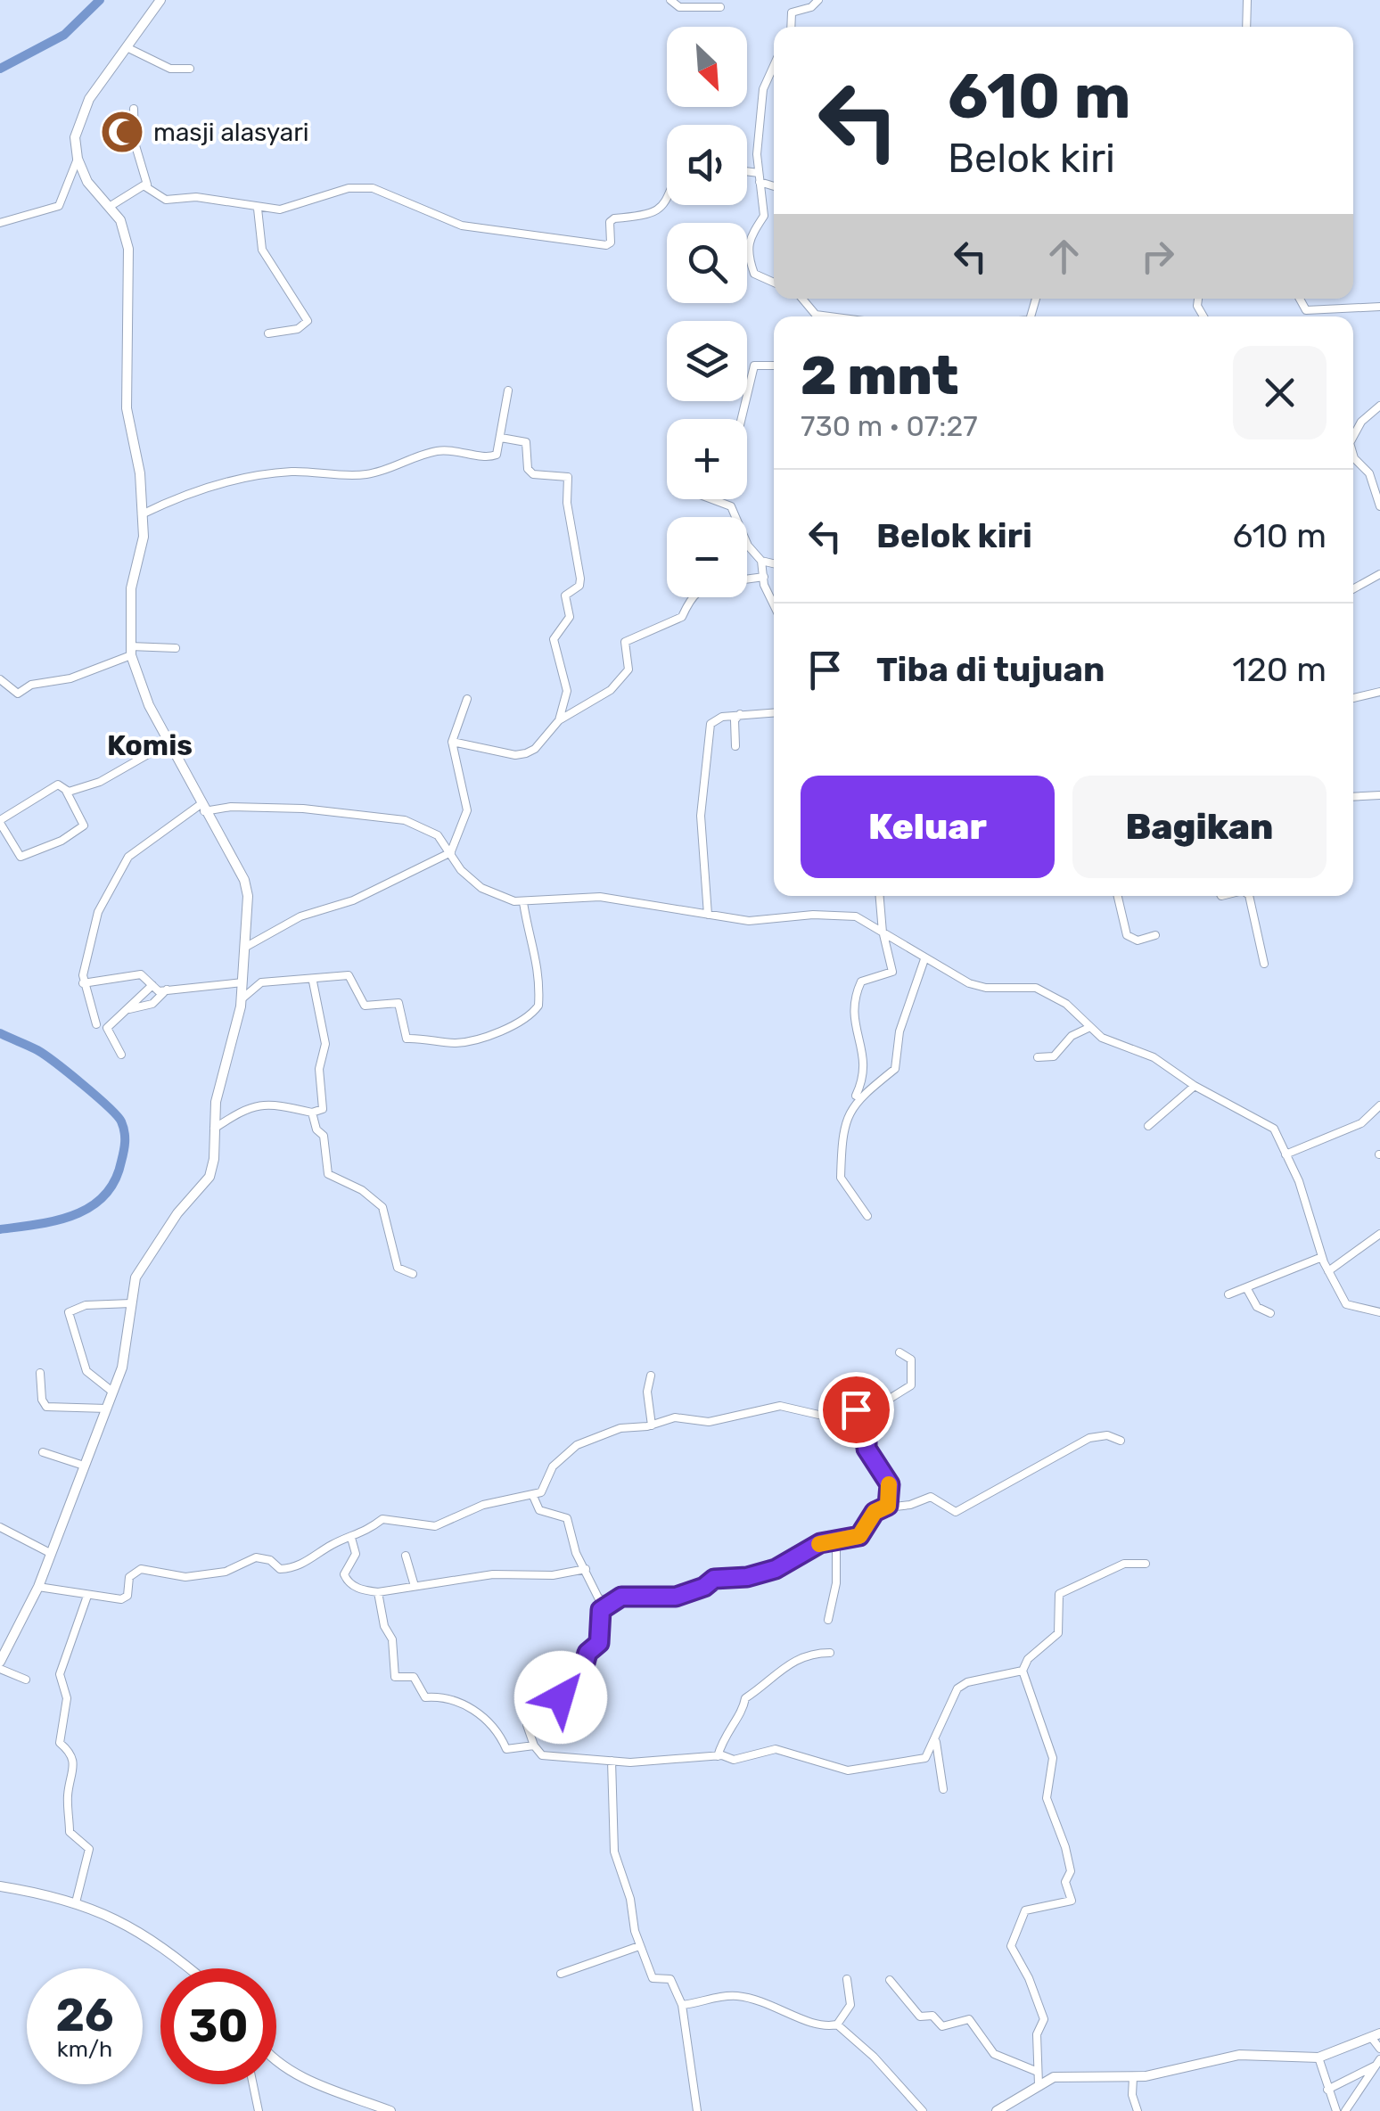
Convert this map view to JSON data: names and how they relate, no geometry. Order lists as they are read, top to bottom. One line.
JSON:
{"districts":["Komis"],"places":{"mosque":["masji alasyari"]},"north":"bottom right","page":{"map_buttons":["+","−"],"turn":["610 m","Belok kiri"],"heading":["2 mnt","730 m · 07:27"],"list":[{"name":"Belok kiri","value":"610 m"},{"name":"Tiba di tujuan","value":"120 m"}],"buttons":["Keluar","Bagikan"],"speed":"26 km/h","limit":"30"}}
